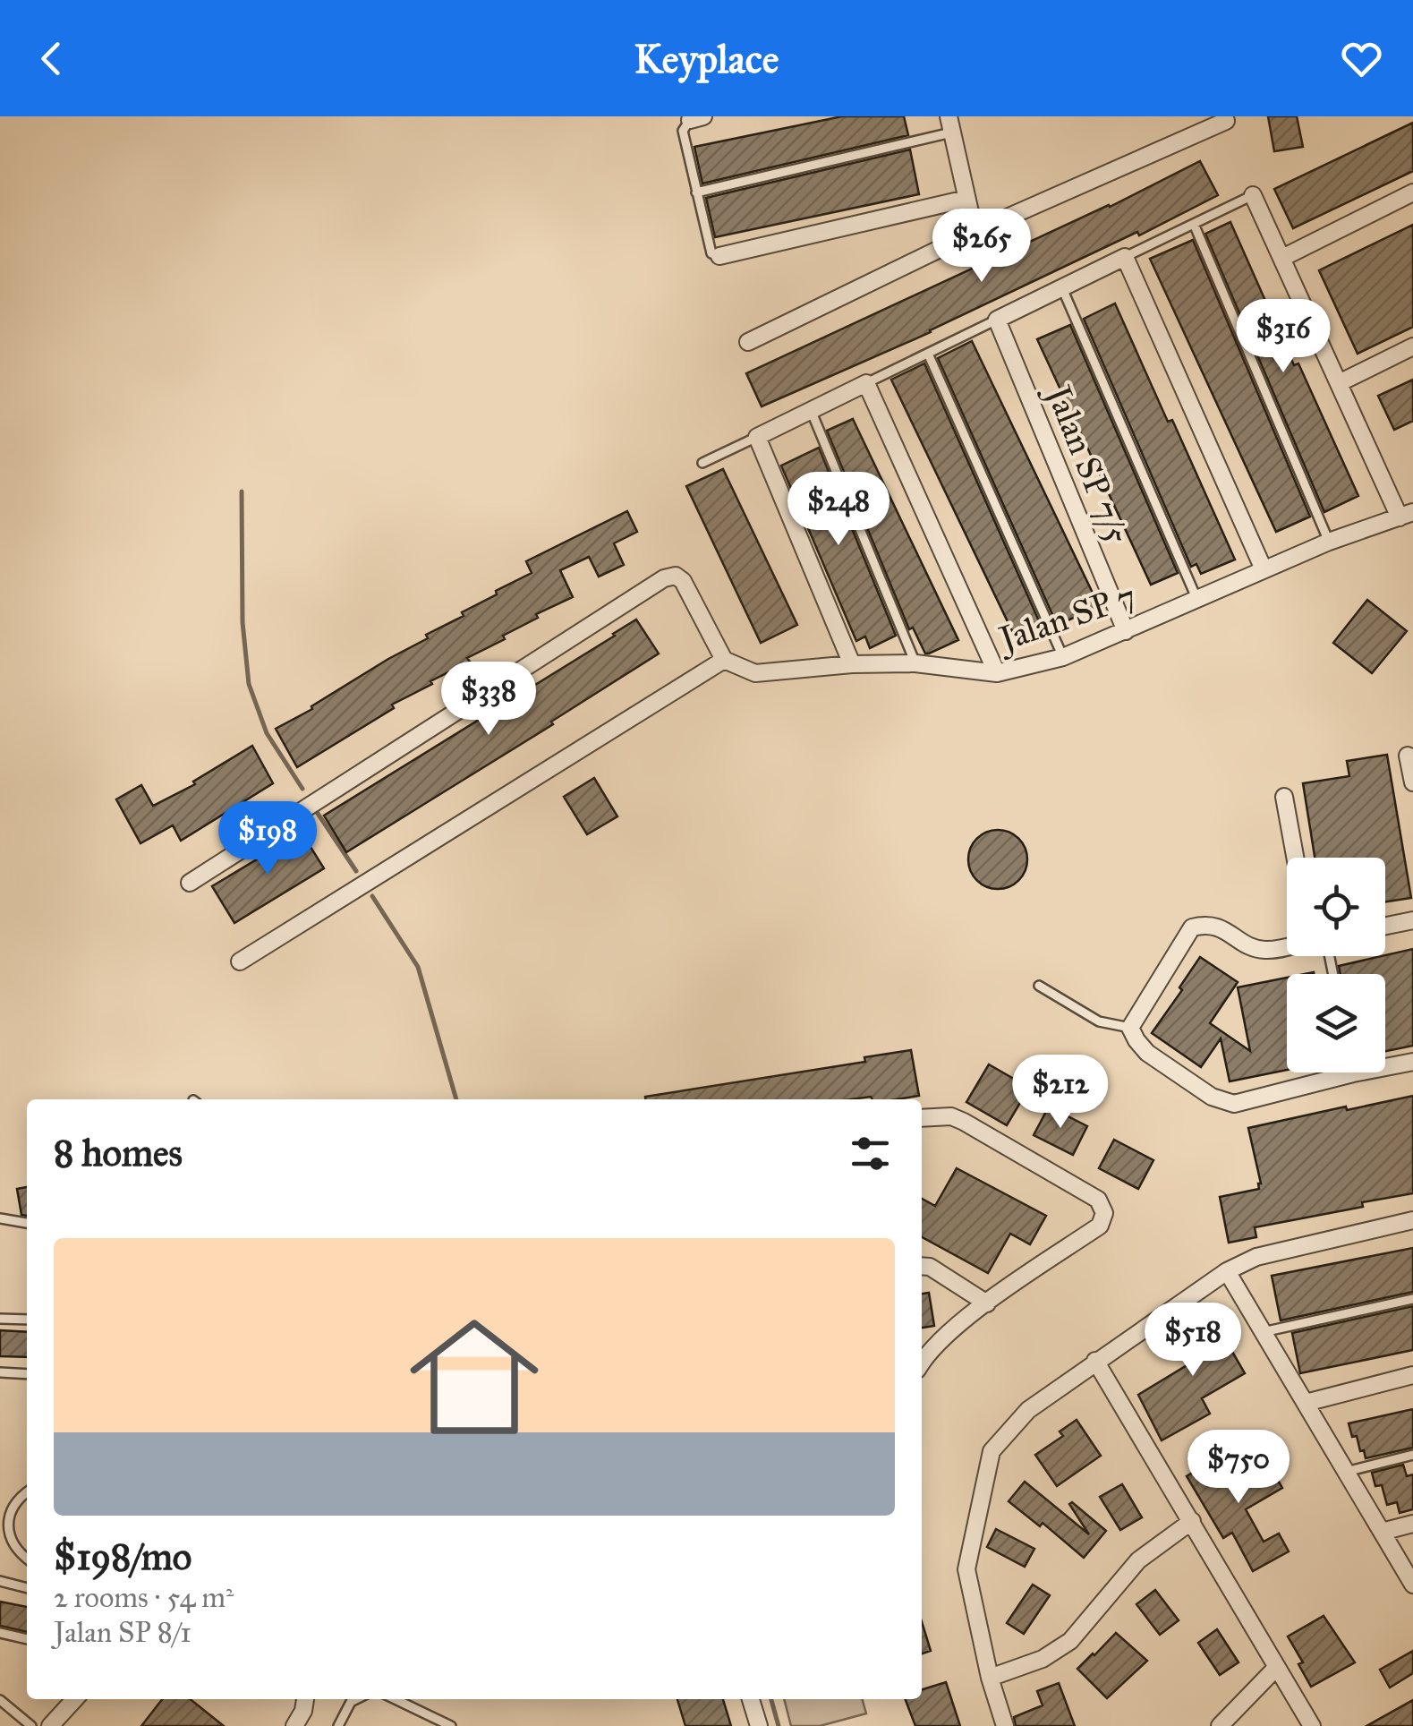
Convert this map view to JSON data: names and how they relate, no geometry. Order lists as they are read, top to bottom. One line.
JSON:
{"streets":{"street":["Jalan SP 7/5","Jalan SP 7"]},"crossings":[["Jalan SP 7/5","Jalan SP 7"]],"page":{"header":"Keyplace","price":["$265","$316","$248","$338","$198","$212","$518","$750"],"heading":"8 homes","list":[{"name":"$198/mo","note":"2 rooms · 54 m² · Jalan SP 8/1"}]}}
